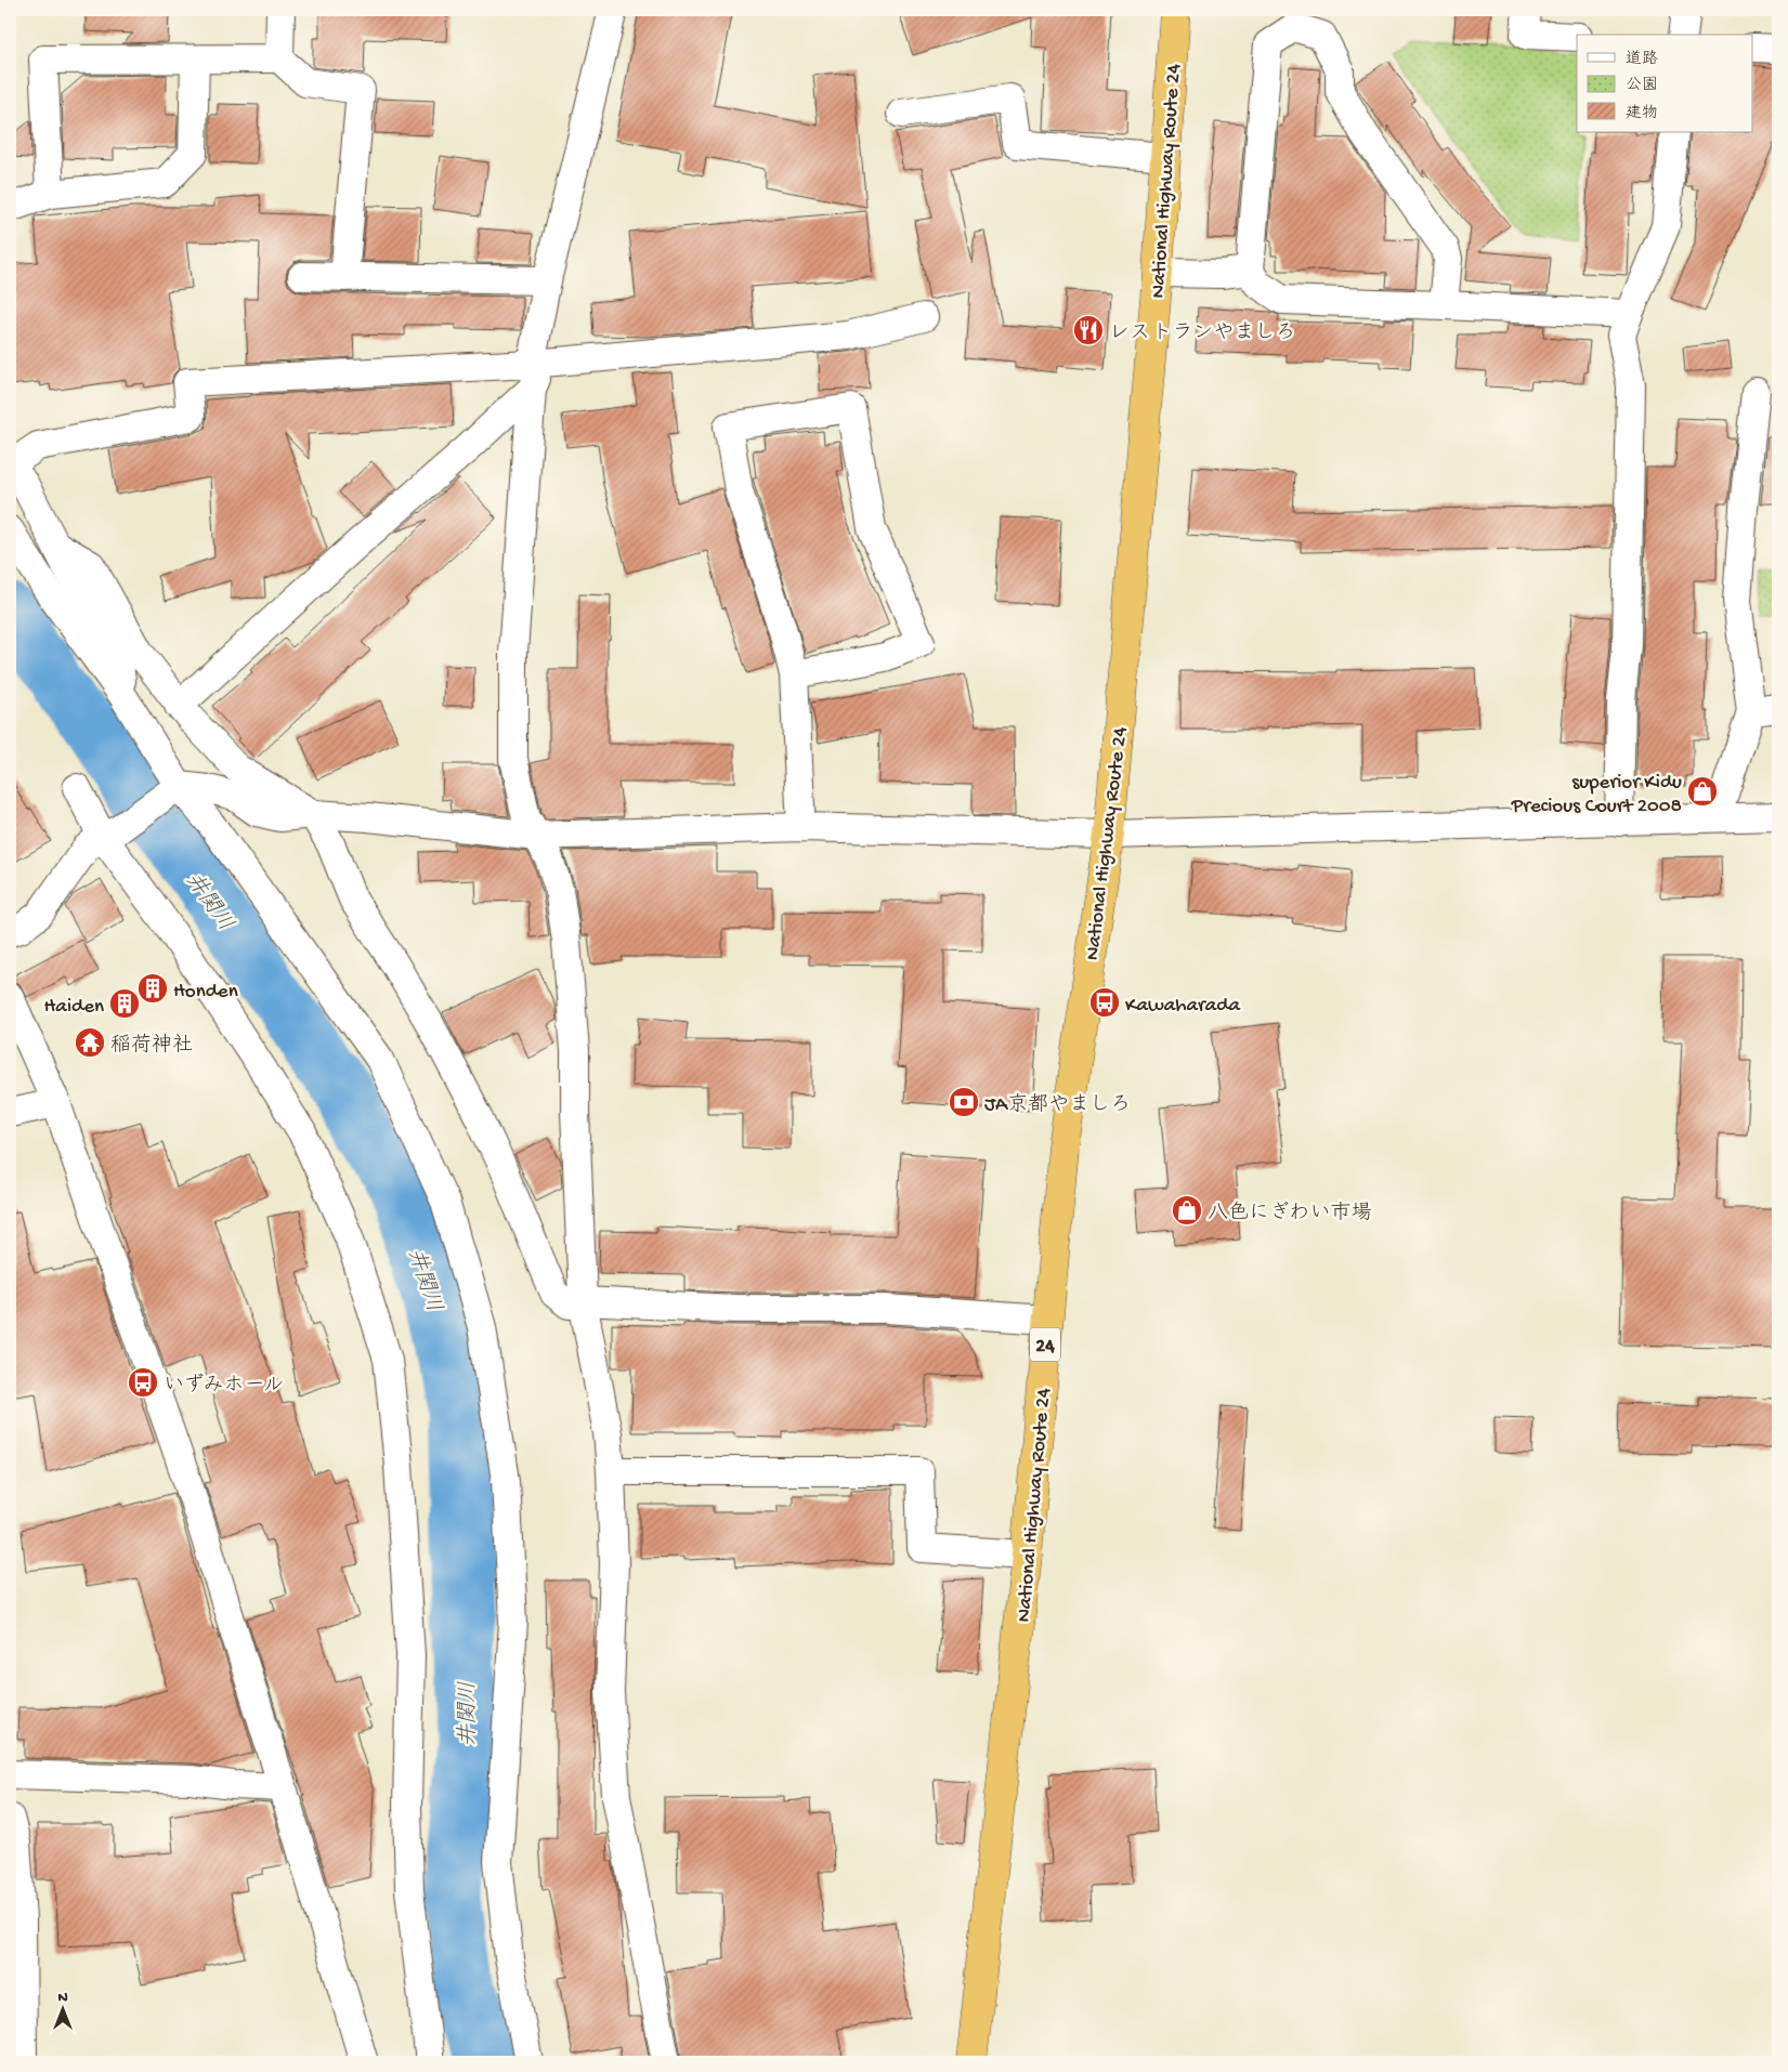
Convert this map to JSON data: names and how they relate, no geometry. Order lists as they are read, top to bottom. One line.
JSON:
{"streets":{"highway":["National Highway Route 24","24"]},"water":["井関川"],"places":{"restaurant":["レストランやましろ"],"shop":["superior Kidu Precious Court 2008","八色にぎわい市場"],"building":["Honden","Haiden"],"bus stop":["Kawaharada","いずみホール"],"temple":["稲荷神社"],"bank":["JA京都やましろ"]},"legend":["道路","公園","建物"],"north":"top"}
